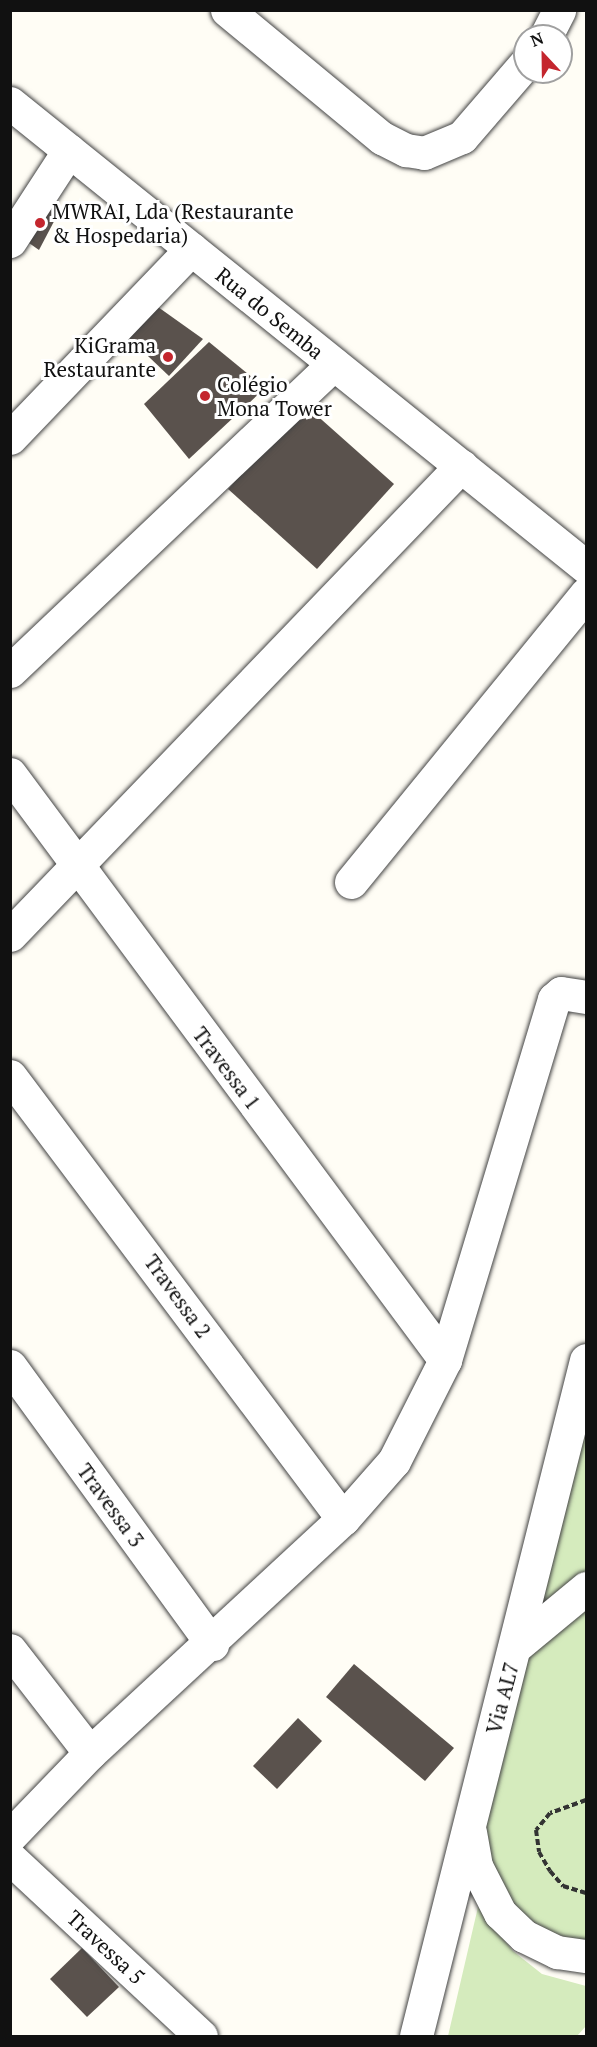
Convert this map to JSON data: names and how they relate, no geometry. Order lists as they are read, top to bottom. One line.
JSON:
{"streets":{"street":["Rua do Semba","Travessa 1","Travessa 2","Travessa 3","Via AL7","Travessa 5"]},"places":["MWRAI, Lda (Restaurante & Hospedaria)","KiGrama Restaurante","Colégio Mona Tower"],"north":"top"}
